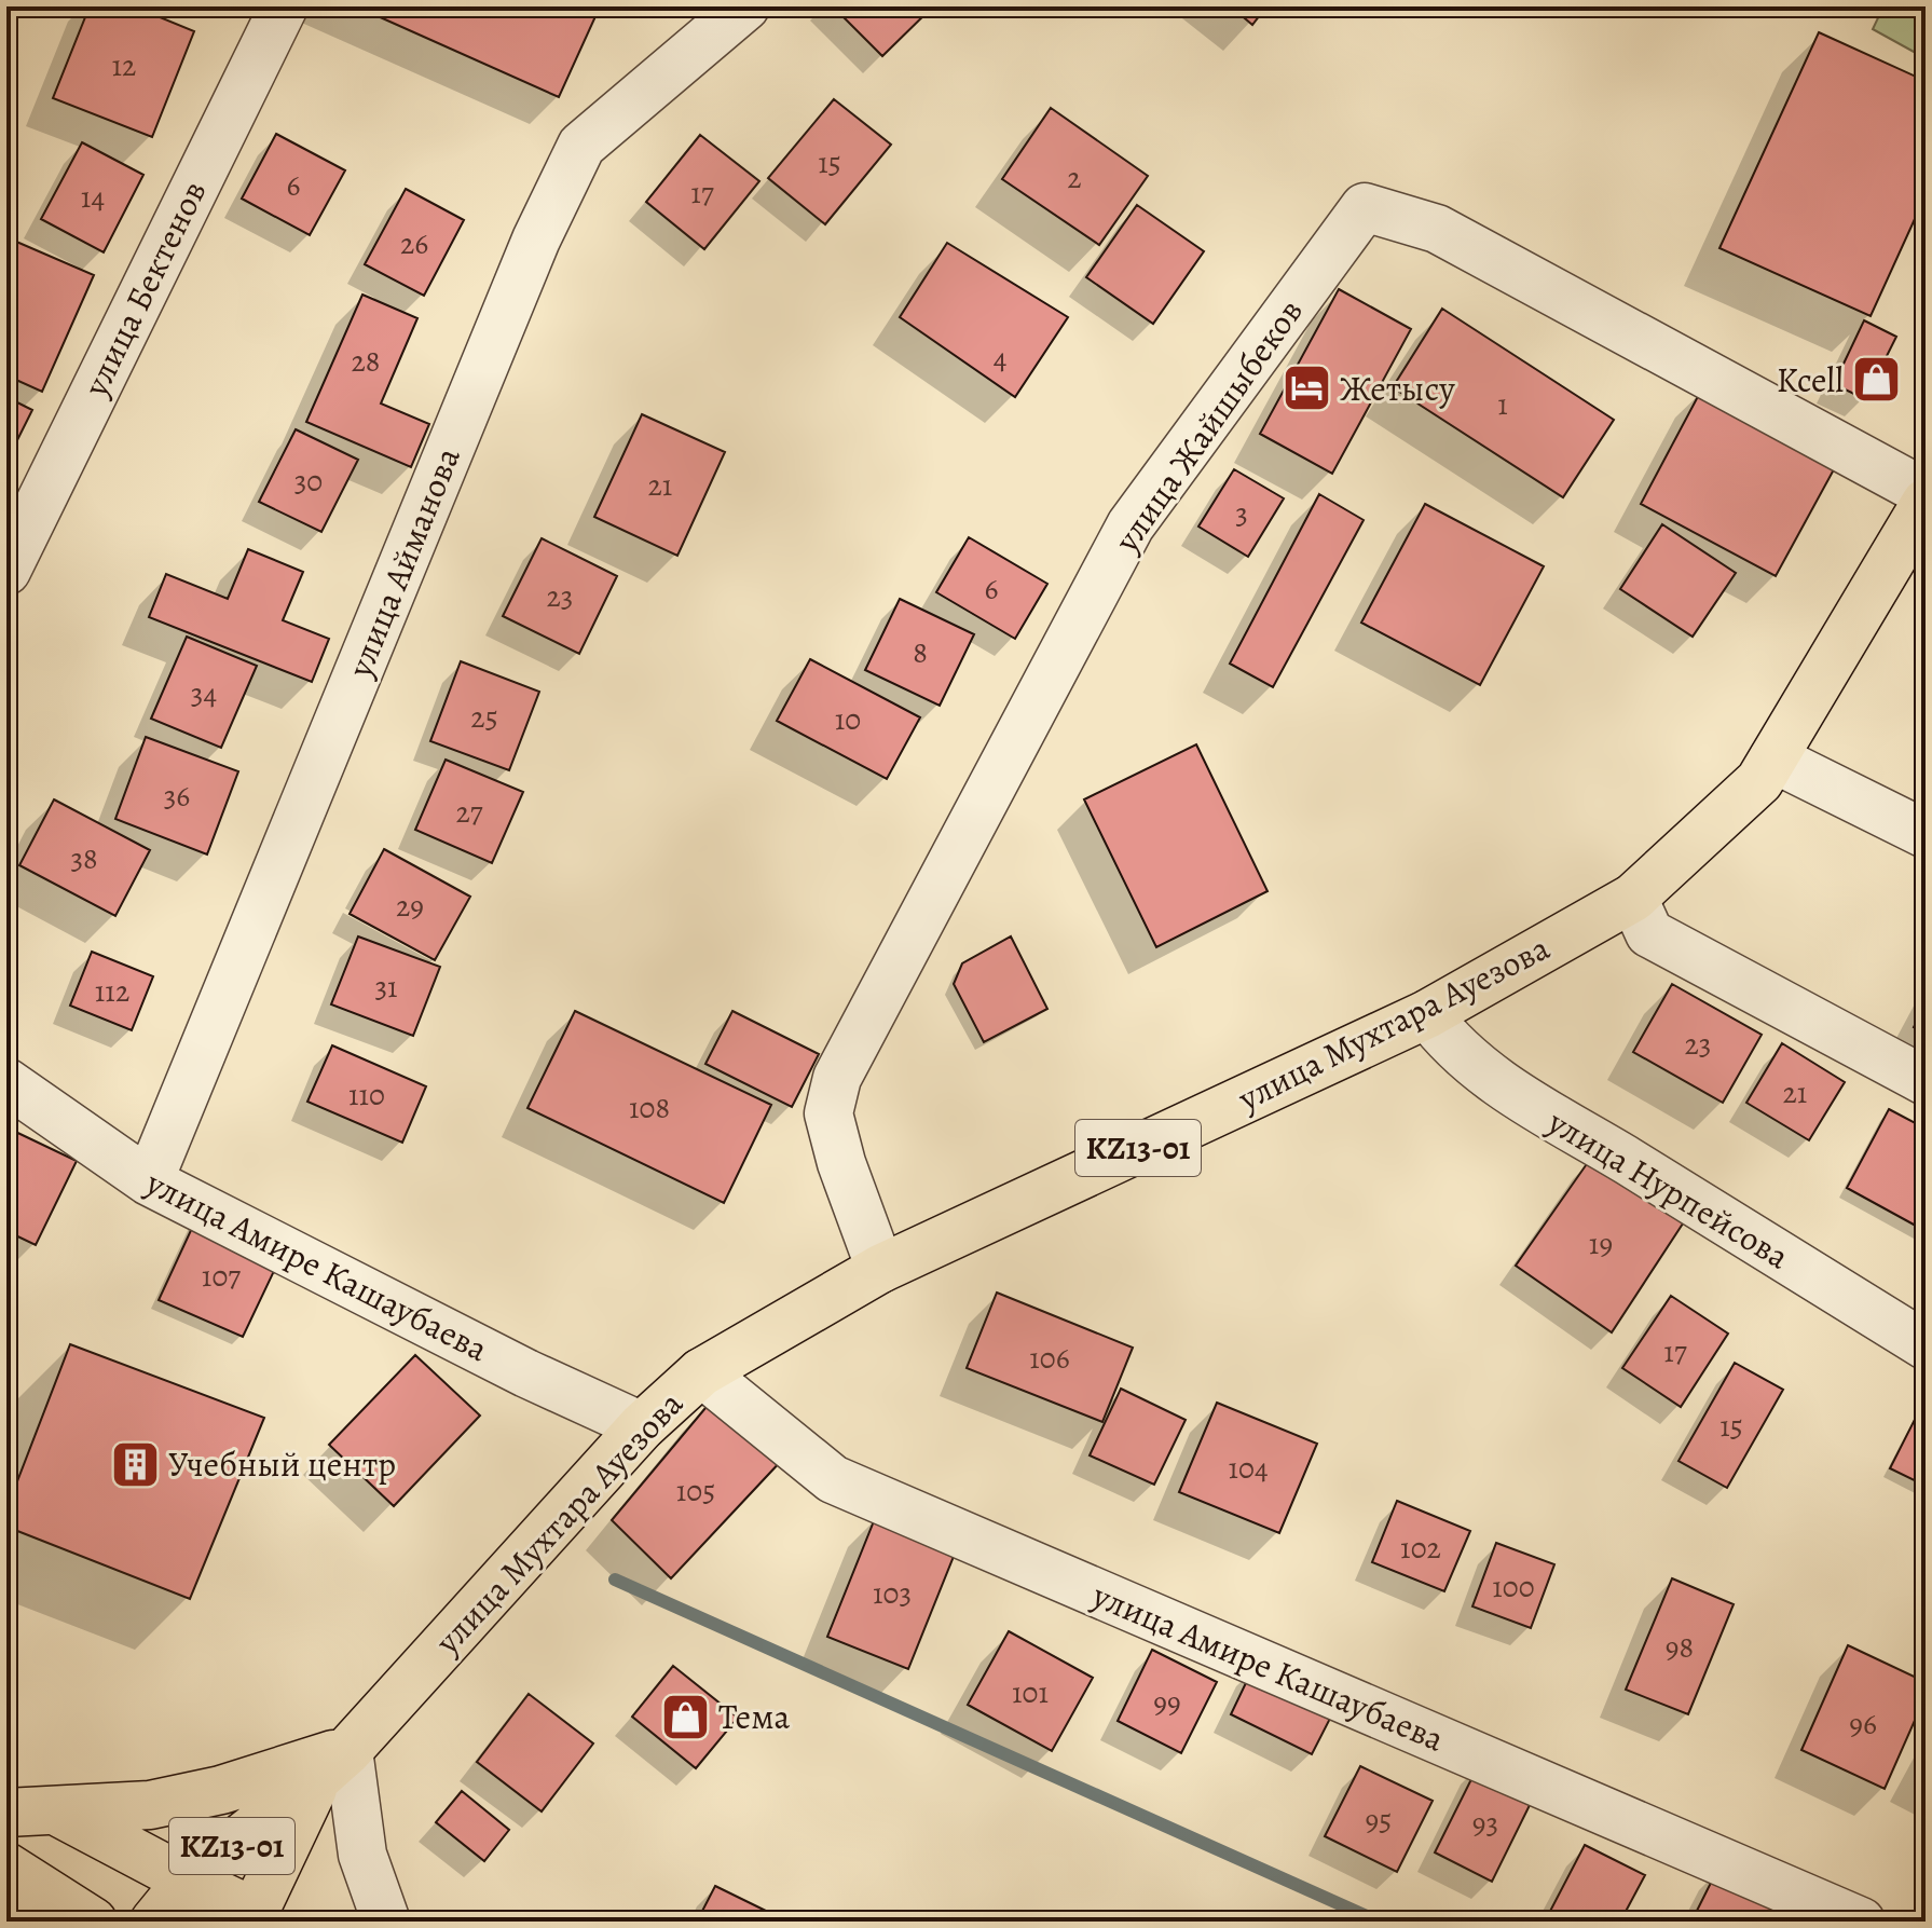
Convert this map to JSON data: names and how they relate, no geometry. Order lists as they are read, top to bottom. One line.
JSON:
{"streets":{"main road":["улица Мухтара Ауезова","KZ13-01"],"street":["улица Бектенов","улица Жайшыбеков","улица Айманова","улица Нурпейсова","улица Амире Кашаубаева"]},"crossings":[["улица Жайшыбеков","улица Мухтара Ауезова"],["улица Айманова","улица Амире Кашаубаева"],["улица Мухтара Ауезова","улица Нурпейсова"],["улица Мухтара Ауезова","улица Амире Кашаубаева"]],"places":{"shop":["Kcell","Тема"],"hotel":["Жетысу"],"building":["Учебный центр"]},"house_numbers":["12","15","2","6","17","14","26","4","28","1","30","21","3","6","23","8","34","25","10","36","27","38","29","31","112","23","21","110","108","19","107","17","106","15","104","105","102","100","103","98","101","99","96","95","93"]}
